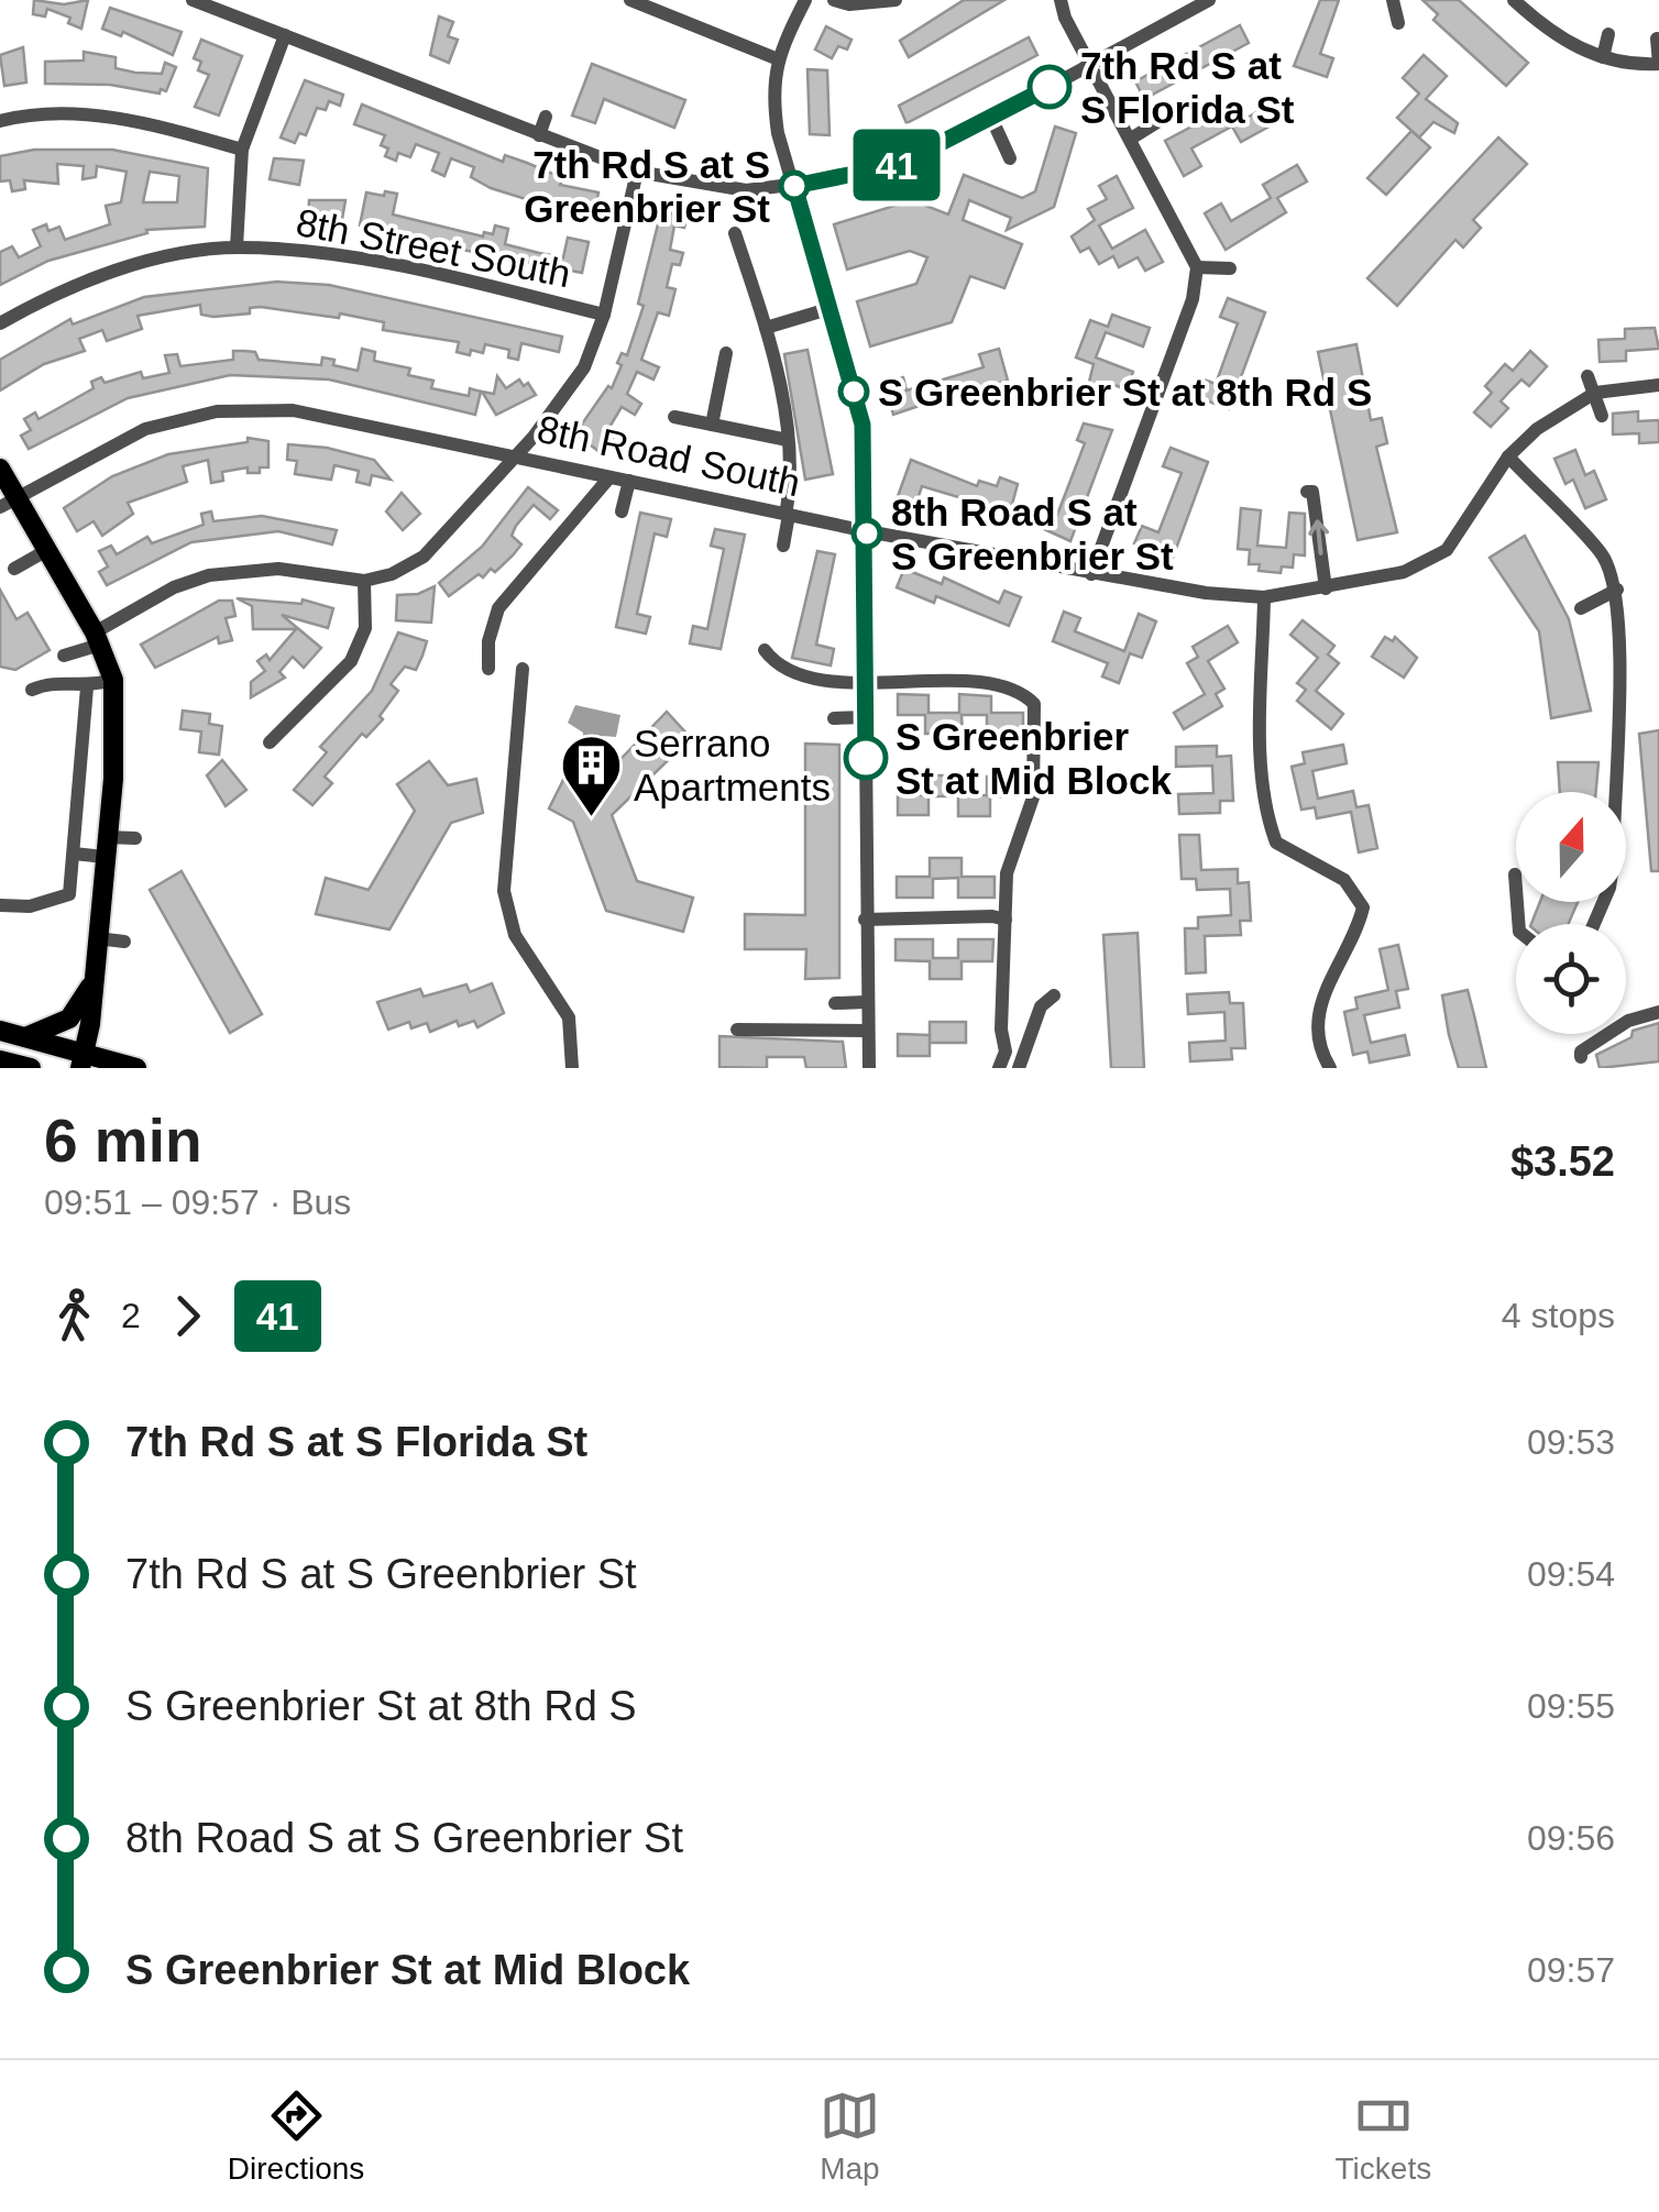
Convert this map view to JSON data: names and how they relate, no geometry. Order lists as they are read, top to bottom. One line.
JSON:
{"streets":{"street":["8th Street South","8th Road South"]},"places":{"other":["7th Rd S at S Florida St","7th Rd S at S Greenbrier St","S Greenbrier St at 8th Rd S","8th Road S at S Greenbrier St","S Greenbrier St at Mid Block"],"building":["Serrano Apartments"]},"lines":["bus line 41"],"north":"top","page":{"on_map":"41","heading":["6 min","09:51 – 09:57 · Bus","$3.52"],"legs":["2","41","4 stops"],"list":[{"name":"7th Rd S at S Florida St","value":"09:53"},{"name":"7th Rd S at S Greenbrier St","value":"09:54"},{"name":"S Greenbrier St at 8th Rd S","value":"09:55"},{"name":"8th Road S at S Greenbrier St","value":"09:56"},{"name":"S Greenbrier St at Mid Block","value":"09:57"}],"tabs":["Directions","Map","Tickets"]}}
